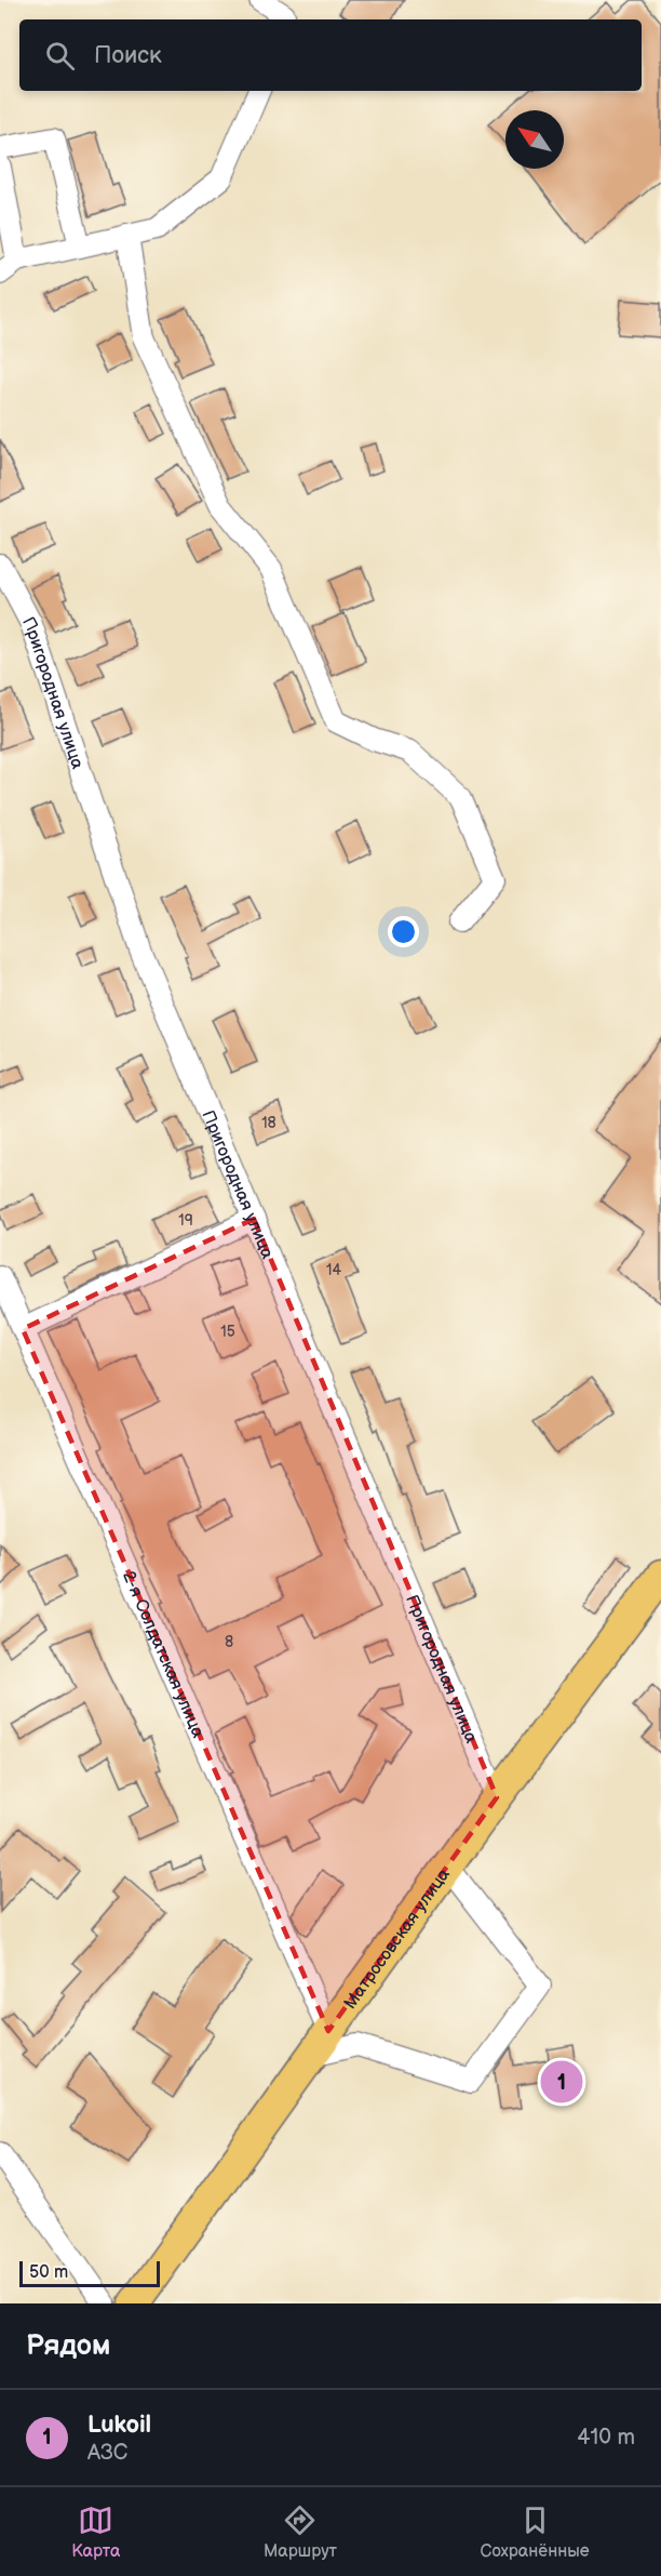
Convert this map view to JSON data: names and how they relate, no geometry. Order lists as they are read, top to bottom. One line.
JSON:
{"streets":{"highway":["Матросовская улица"],"street":["Пригородная улица","2-я Солдатская улица"]},"crossings":[["Пригородная улица","Матросовская улица"],["2-я Солдатская улица","Матросовская улица"]],"house_numbers":["18","19","14","15","8"],"scale_bar":"50 m","north":"top left","page":{"search":"Поиск","pins":"1","scale":"50 m","heading":"Рядом","list":[{"mark":"1","name":"Lukoil","note":"АЗС","value":"410 m"}],"nav":["Карта","Маршрут","Сохранённые"]}}
